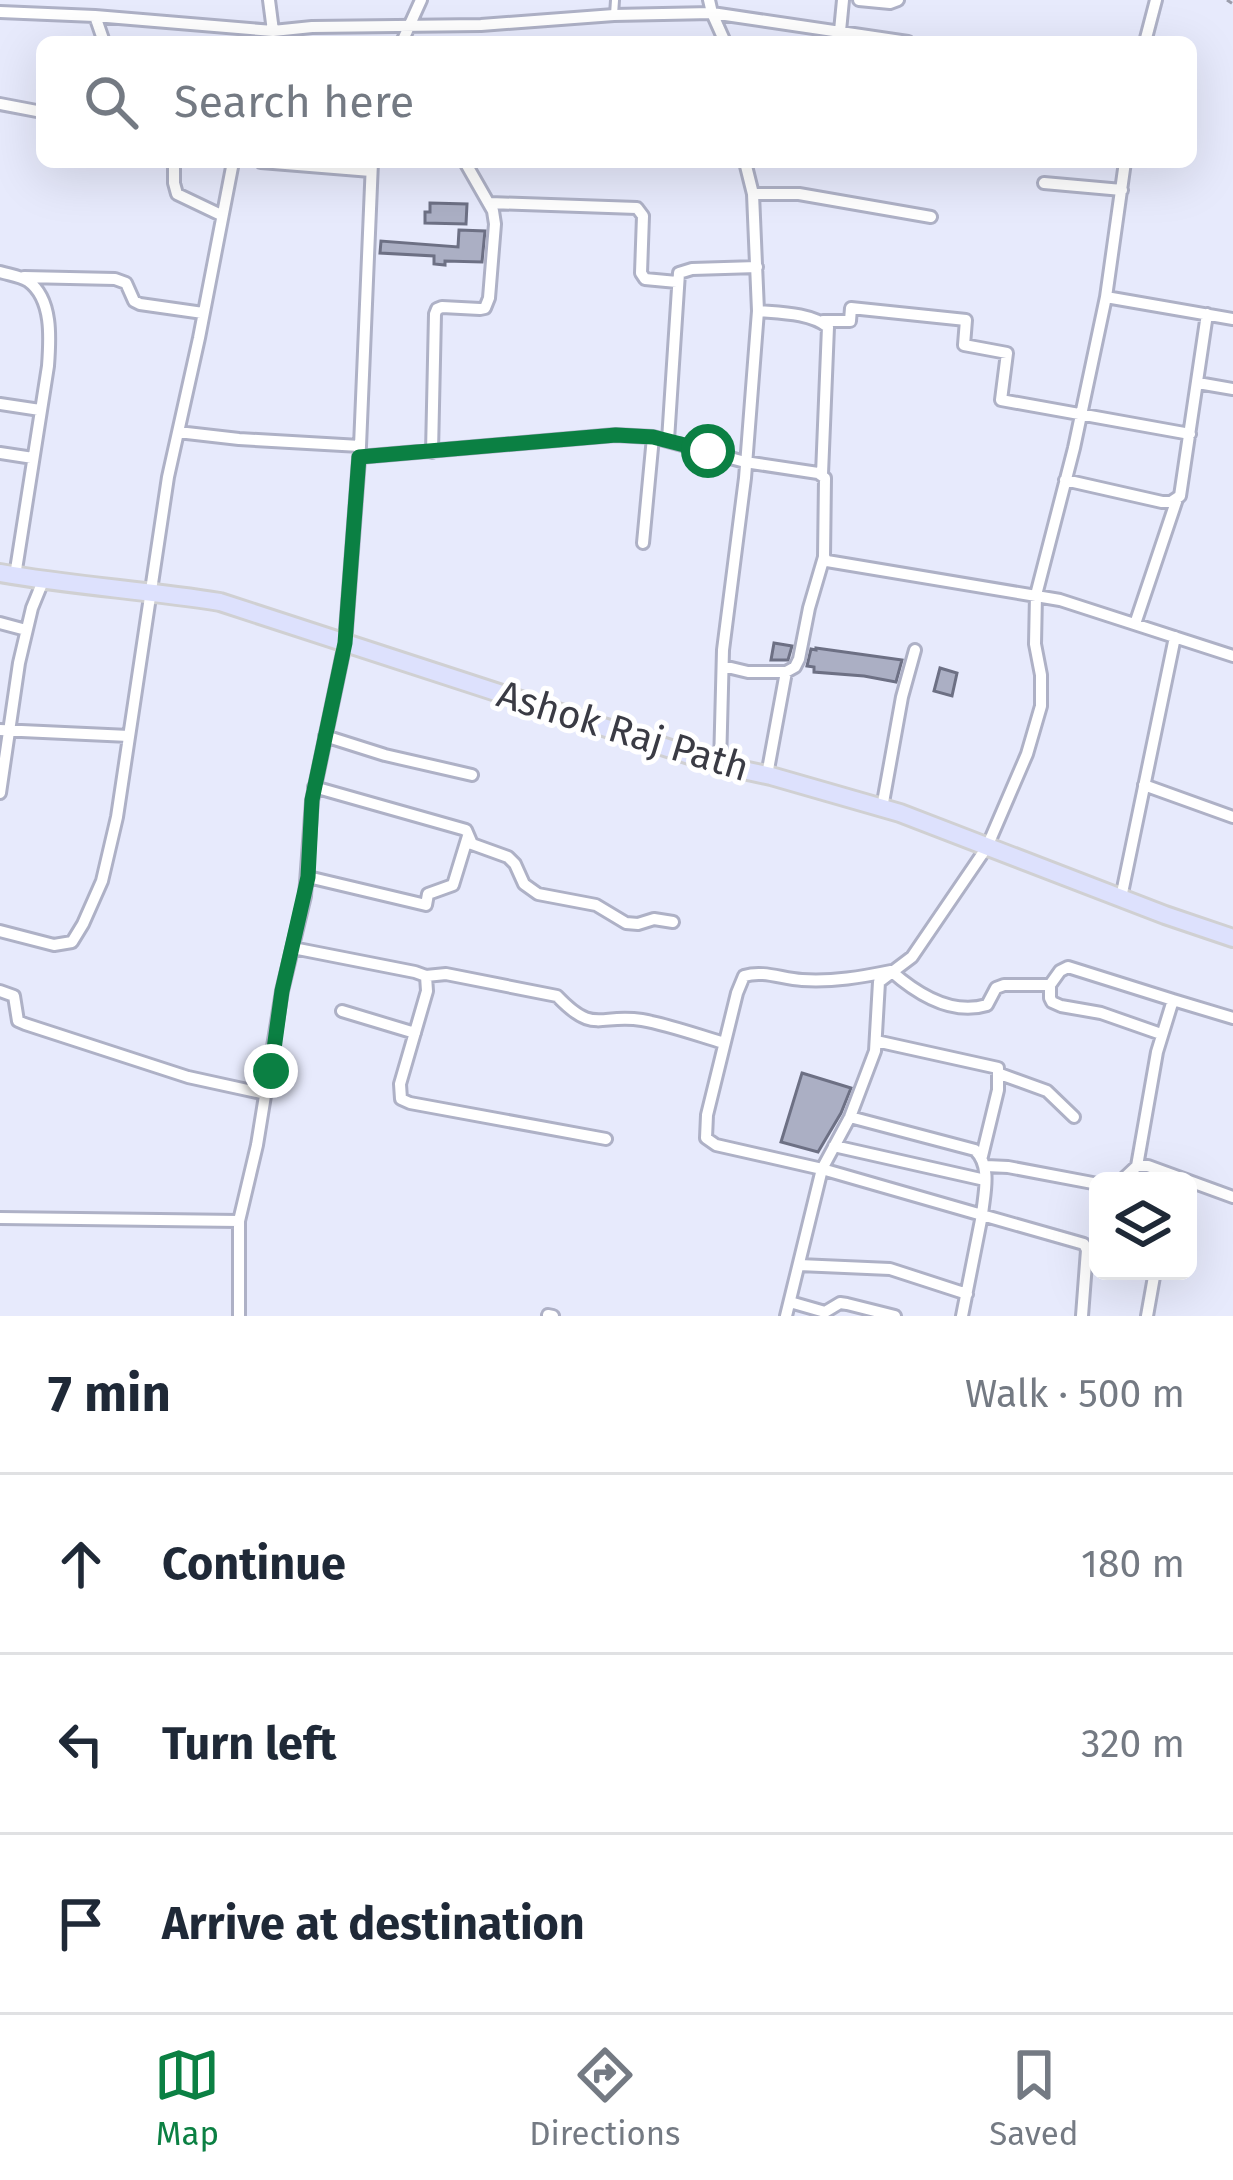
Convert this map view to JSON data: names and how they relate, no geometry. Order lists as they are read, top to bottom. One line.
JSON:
{"streets":{"main road":["Ashok Raj Path"]},"page":{"search":"Search here","heading":["7 min","Walk · 500 m"],"list":[["Continue","180 m"],["Turn left","320 m"],"Arrive at destination"],"nav":["Map","Directions","Saved"]}}
